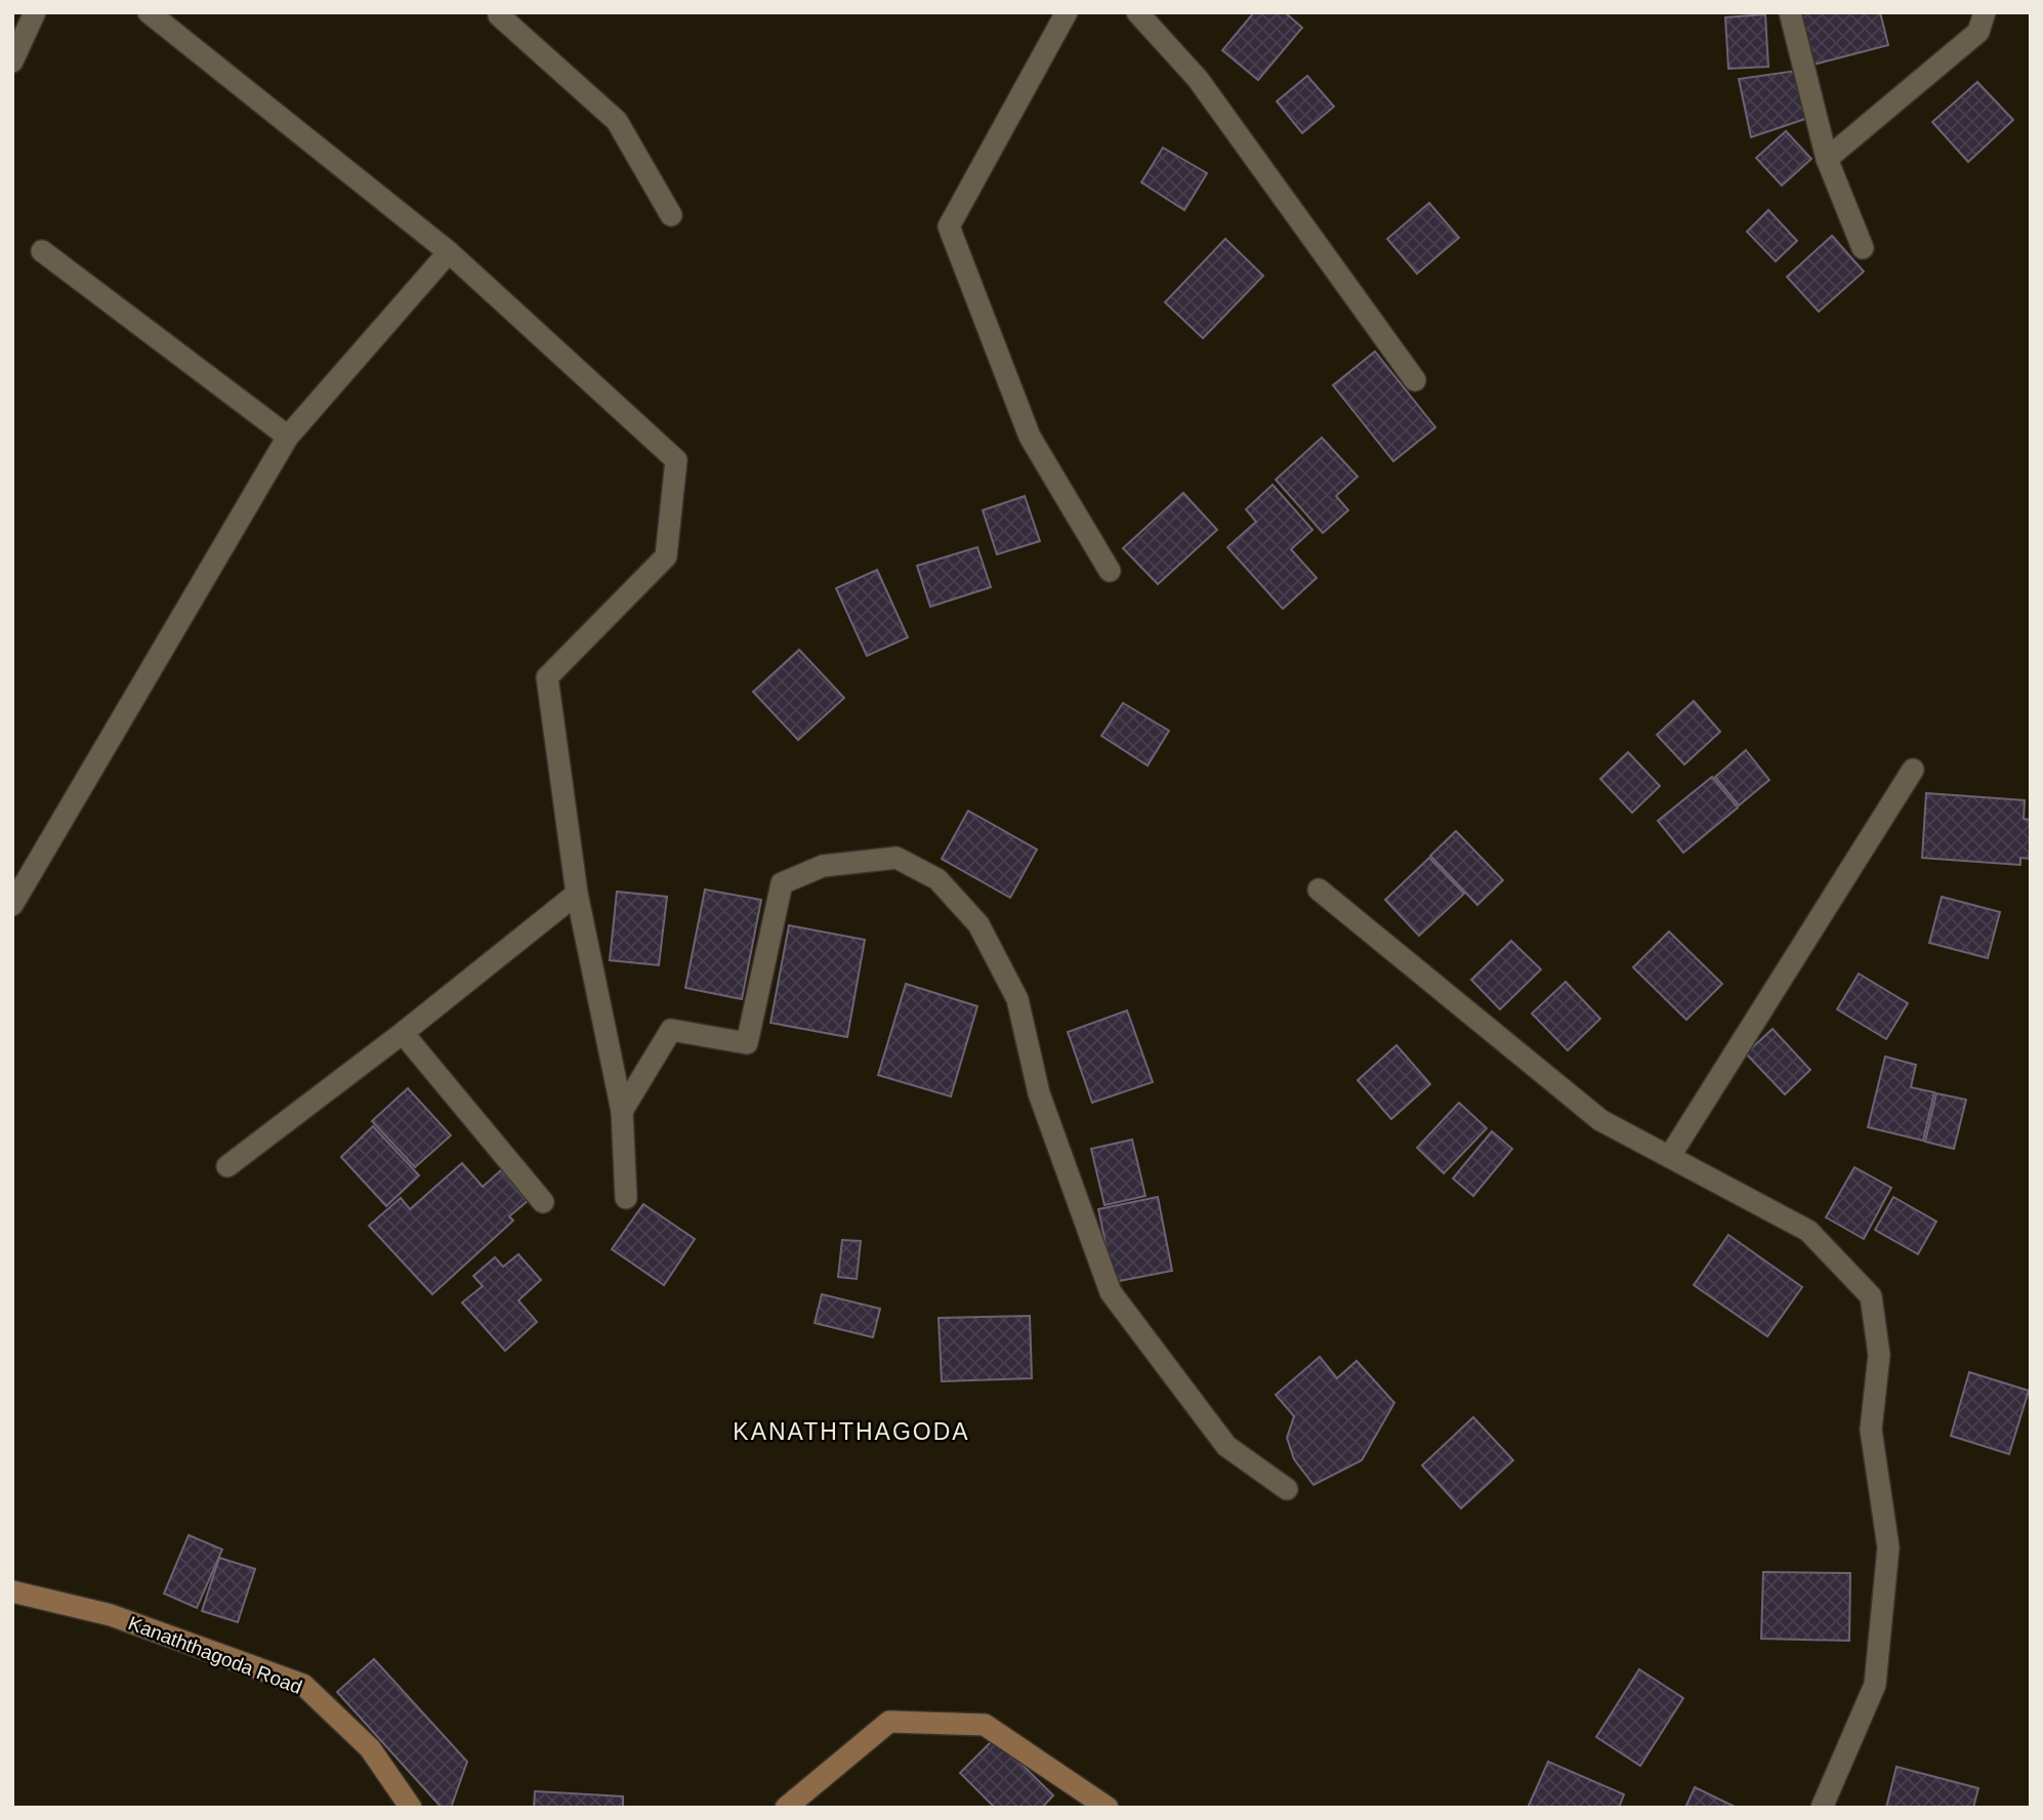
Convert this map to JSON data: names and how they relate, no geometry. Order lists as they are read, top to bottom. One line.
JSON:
{"streets":{"street":["Kanaththagoda Road"]},"districts":["KANATHTHAGODA"]}
